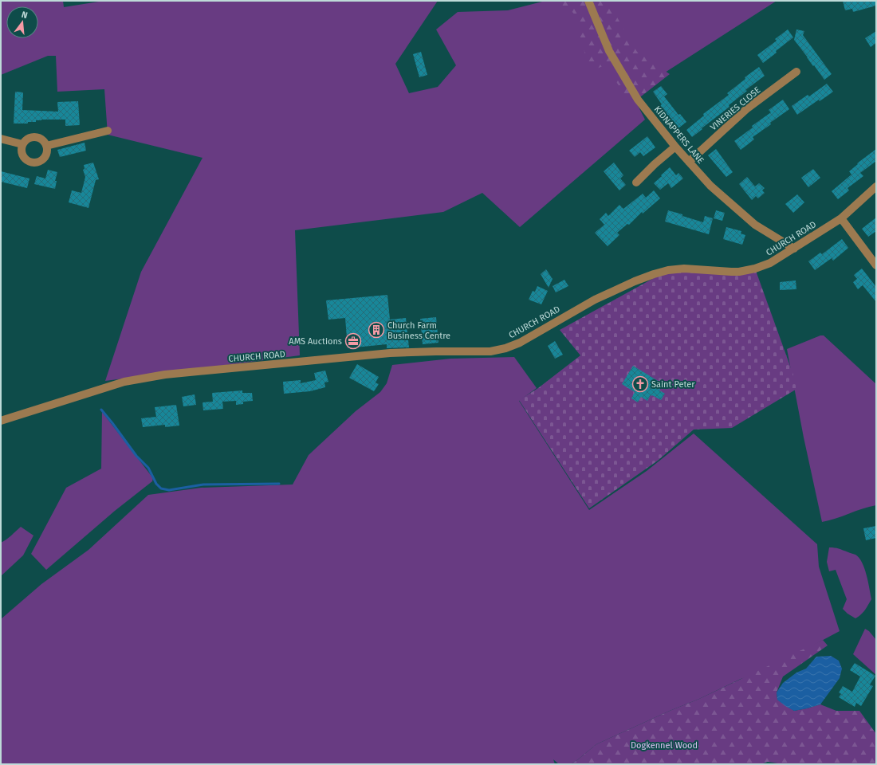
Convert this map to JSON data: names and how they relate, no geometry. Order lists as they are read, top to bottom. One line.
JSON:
{"streets":{"street":["VINERIES CLOSE","KIDNAPPERS LANE","CHURCH ROAD"]},"crossings":[["VINERIES CLOSE","KIDNAPPERS LANE"],["KIDNAPPERS LANE","CHURCH ROAD"]],"parks":["Dogkennel Wood"],"places":{"building":["Church Farm Business Centre"],"office":["AMS Auctions"],"church":["Saint Peter"]},"north":"top"}
